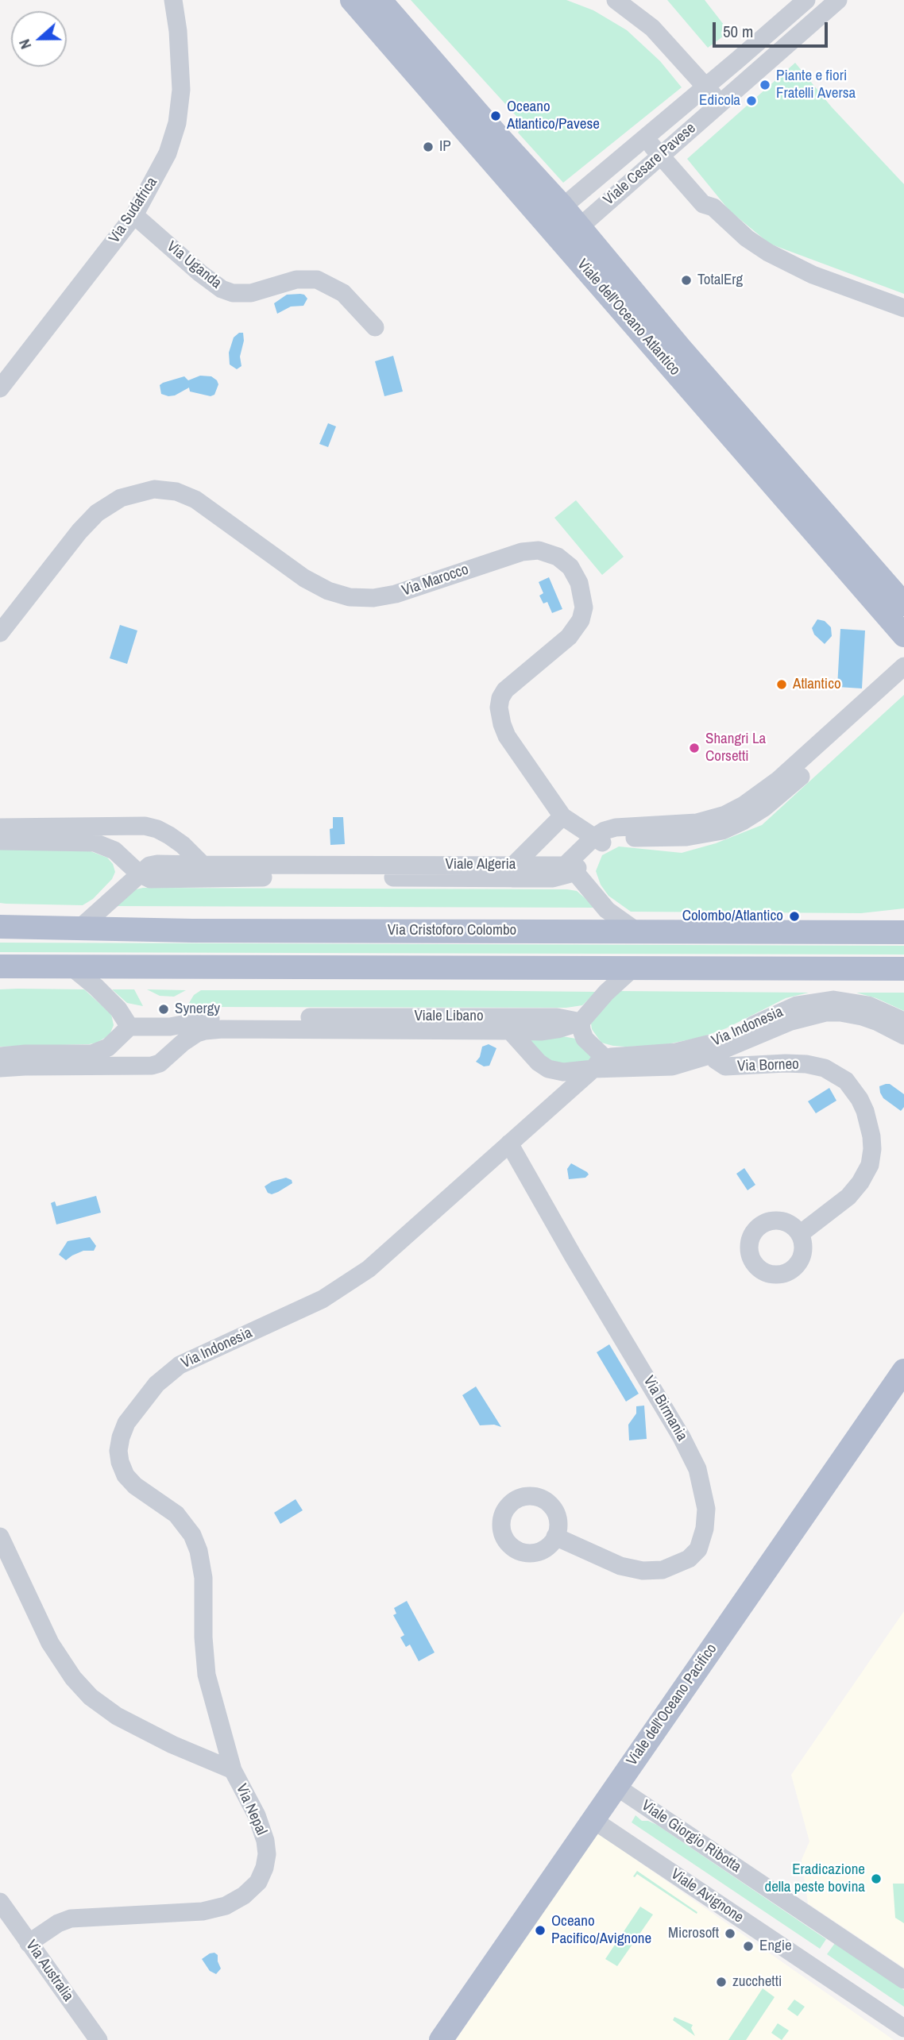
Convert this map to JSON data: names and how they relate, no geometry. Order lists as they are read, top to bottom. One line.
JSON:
{"streets":{"main road":["Viale dell'Oceano Atlantico","Via Cristoforo Colombo","Viale dell'Oceano Pacifico"],"street":["Viale Cesare Pavese","Via Sudafrica","Via Uganda","Via Marocco","Viale Algeria","Viale Libano","Via Indonesia","Via Borneo","Via Birmania","Via Nepal","Viale Giorgio Ribotta","Viale Avignone","Via Australia"]},"crossings":[["Viale Cesare Pavese","Viale dell'Oceano Atlantico"],["Via Sudafrica","Via Uganda"],["Via Indonesia","Via Borneo"],["Via Indonesia","Via Birmania"],["Via Indonesia","Via Nepal"],["Viale dell'Oceano Pacifico","Viale Giorgio Ribotta"],["Viale dell'Oceano Pacifico","Viale Avignone"],["Via Nepal","Via Australia"]],"places":["Piante e fiori Fratelli Aversa","Edicola","Oceano Atlantico/Pavese","IP","TotalErg","Atlantico","Shangri La Corsetti","Colombo/Atlantico","Synergy","Eradicazione della peste bovina","Oceano Pacifico/Avignone","Microsoft","Engie","zucchetti"],"scale_bar":"50 m","north":"left"}
